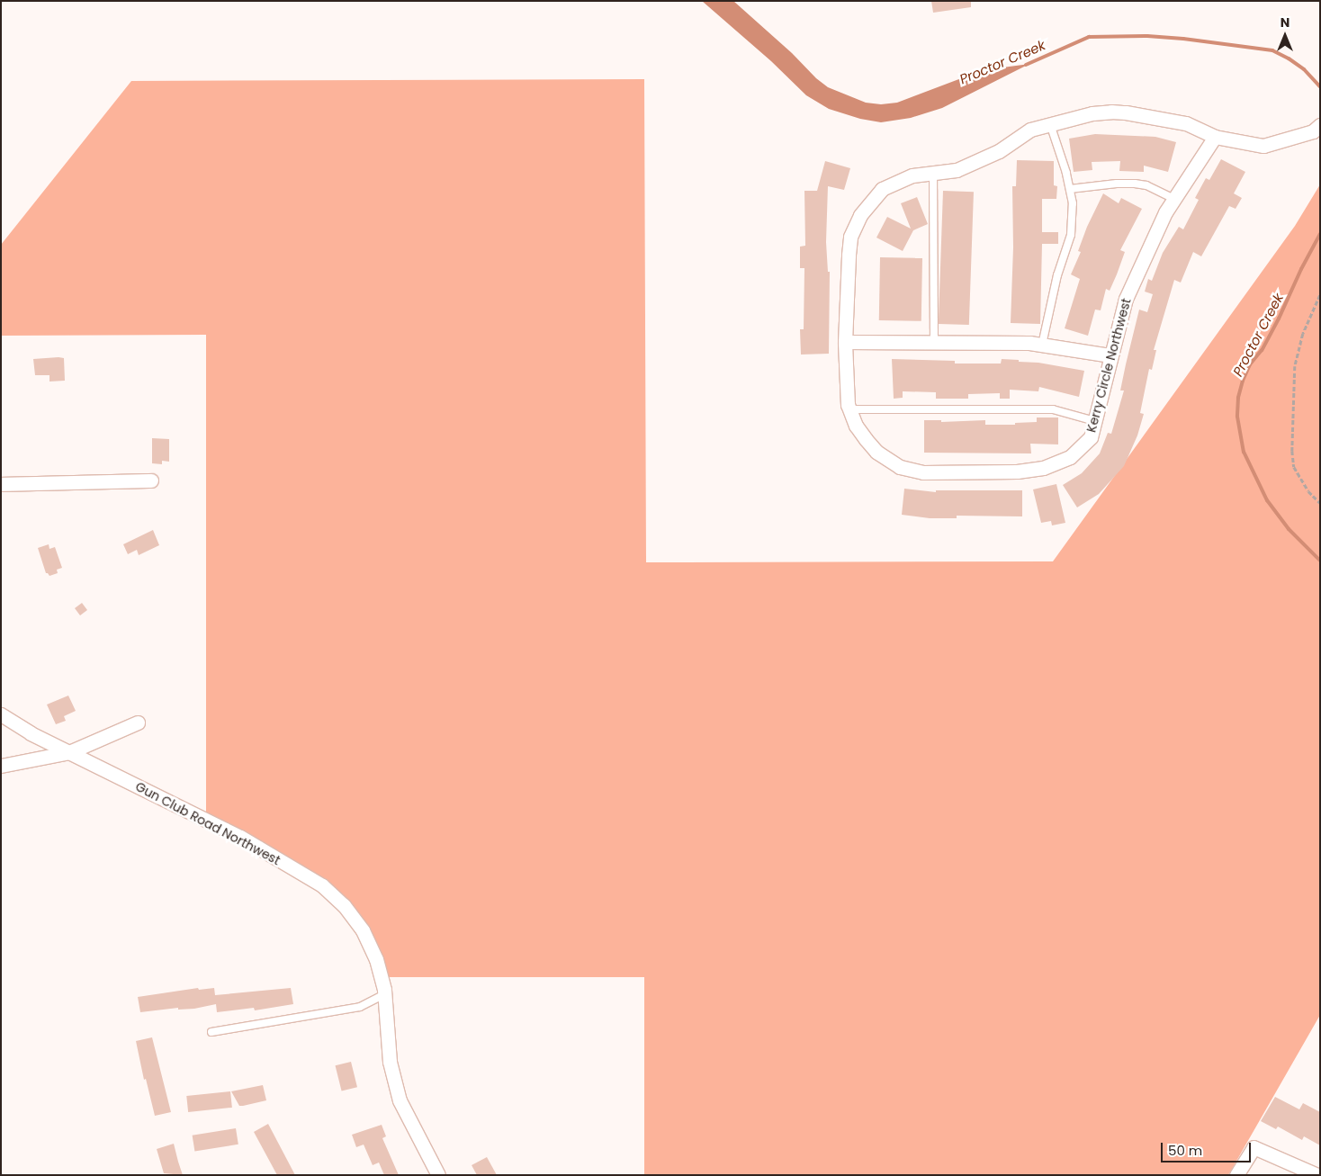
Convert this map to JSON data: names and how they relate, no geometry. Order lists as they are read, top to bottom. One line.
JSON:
{"streets":{"street":["Kerry Circle Northwest","Gun Club Road Northwest"]},"water":["Proctor Creek"],"scale_bar":"50 m","north":"top"}
